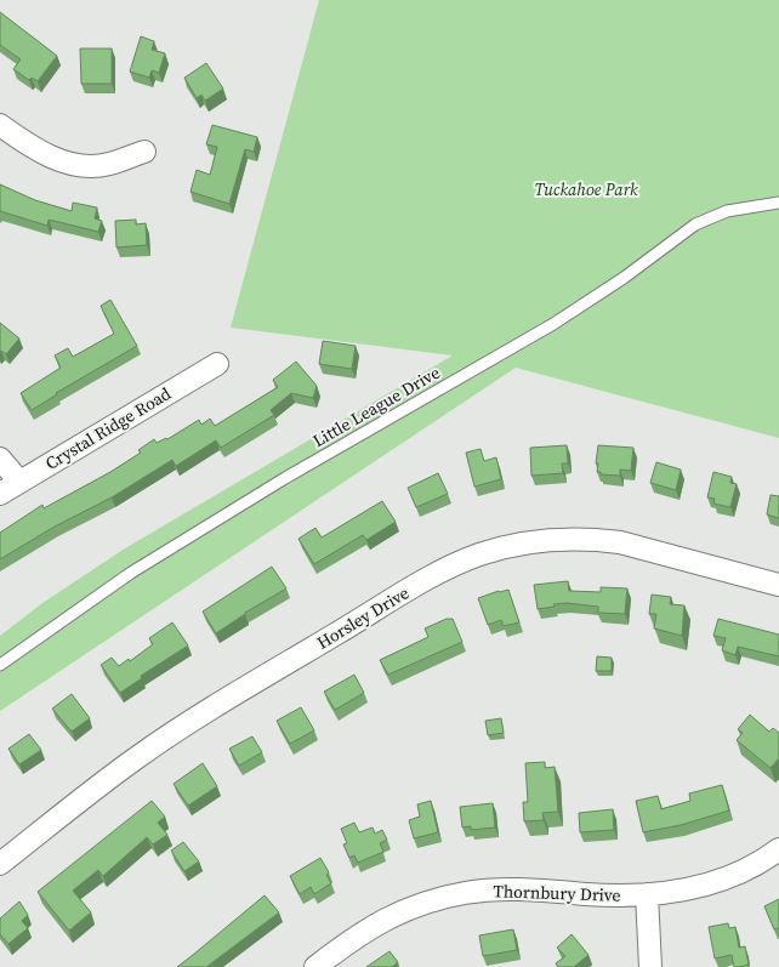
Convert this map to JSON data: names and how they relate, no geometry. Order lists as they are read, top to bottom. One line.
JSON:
{"streets":{"street":["Crystal Ridge Road","Horsley Drive","Thornbury Drive"],"lane":["Little League Drive"]},"parks":["Tuckahoe Park"]}
